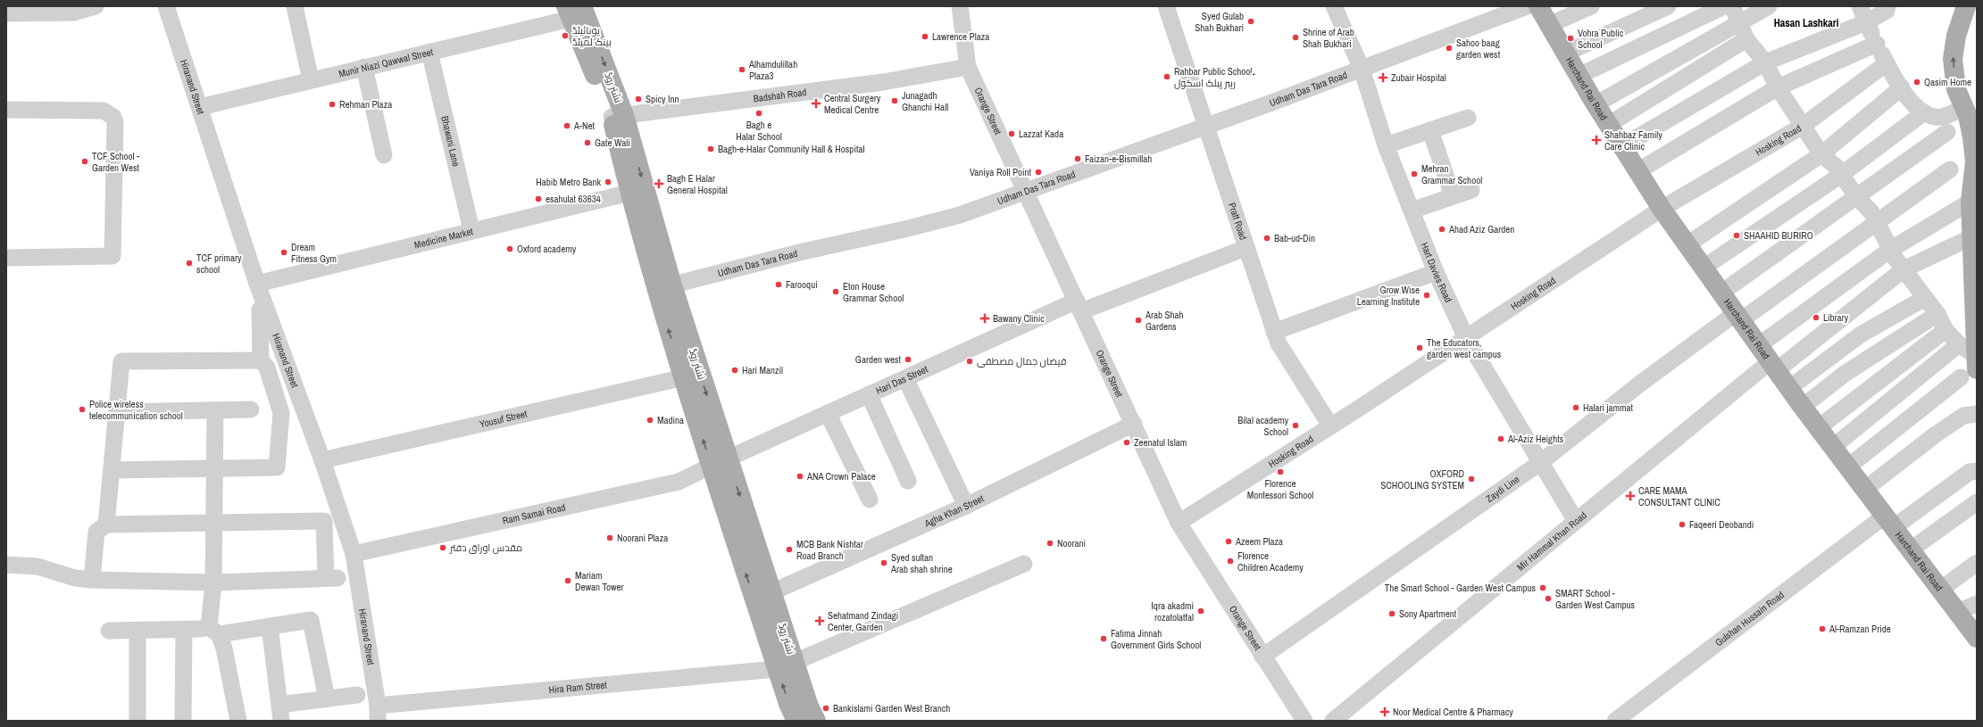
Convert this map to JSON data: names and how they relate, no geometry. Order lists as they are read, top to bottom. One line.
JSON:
{"streets":{"main road":["نشتر روڈ","Harchand Rai Road"],"street":["Munir Niazi Qawwal Street","Hiranand Street","Udham Das Tara Road","Badshah Road","Orange Street","Hosking Road","Bhawani Lane","Pratt Road","Medicine Market","Hart Davies Road","Hari Das Street","Yousuf Street","Zaydi Line","Agha Khan Street","Ram Samai Road","Mir Hammal Khan Road","Gulshan Hussain Road","Hira Ram Street"]},"crossings":[["Munir Niazi Qawwal Street","Hiranand Street"],["Munir Niazi Qawwal Street","نشتر روڈ"],["Munir Niazi Qawwal Street","Bhawani Lane"],["Hiranand Street","Medicine Market"],["Hiranand Street","Yousuf Street"],["Hiranand Street","Ram Samai Road"],["Hiranand Street","Hira Ram Street"],["نشتر روڈ","Udham Das Tara Road"],["نشتر روڈ","Badshah Road"],["نشتر روڈ","Medicine Market"],["نشتر روڈ","Hari Das Street"],["نشتر روڈ","Yousuf Street"],["نشتر روڈ","Agha Khan Street"],["نشتر روڈ","Ram Samai Road"],["نشتر روڈ","Hira Ram Street"],["Udham Das Tara Road","Orange Street"],["Udham Das Tara Road","Pratt Road"],["Udham Das Tara Road","Hart Davies Road"],["Harchand Rai Road","Hosking Road"],["Harchand Rai Road","Zaydi Line"],["Harchand Rai Road","Mir Hammal Khan Road"],["Harchand Rai Road","Gulshan Hussain Road"],["Badshah Road","Orange Street"],["Orange Street","Hosking Road"],["Orange Street","Hari Das Street"],["Orange Street","Zaydi Line"],["Orange Street","Agha Khan Street"],["Hosking Road","Pratt Road"],["Hosking Road","Hart Davies Road"],["Bhawani Lane","Medicine Market"],["Pratt Road","Hari Das Street"],["Hart Davies Road","Zaydi Line"],["Hart Davies Road","Mir Hammal Khan Road"],["Hari Das Street","Ram Samai Road"]],"districts":["Hasan Lashkari"],"places":{"other":["Syed Gulab Shah Bukhari","یونائیٹڈ بینک لمیٹڈ","Lawrence Plaza","Shrine of Arab Shah Bukhari","Vohra Public School","Sahoo baag garden west","Alhamdulillah Plaza3","Rahbar Public School۔ رہبر پبلک اسکول","Qasim Home","Spicy Inn","Junagadh Ghanchi Hall","Rehman Plaza","Bagh e Halar School","A-Net","Lazzat Kada","Gate Wali","Bagh-e-Halar Community Hall & Hospital","Faizan-e-Bismillah","TCF School - Garden West","Vaniya Roll Point","Mehran Grammar School","Habib Metro Bank","esahulat 63634","Ahad Aziz Garden","SHAAHID BURIRO","Bab-ud-Din","Oxford academy","Dream Fitness Gym","TCF primary school","Farooqui","Eton House Grammar School","Grow Wise Learning Institute","Library","Arab Shah Gardens","The Educators, garden west campus","Garden west","فیضان جمال مصطفی","Hari Manzil","Halari jammat","Police wireless telecommunication school","Madina","Bilal academy School","Al-Aziz Heights","Zeenatul Islam","Florence Montessori School","ANA Crown Palace","OXFORD SCHOOLING SYSTEM","Faqeeri Deobandi","Noorani Plaza","Azeem Plaza","Noorani","مقدس اوراق دفتر","MCB Bank Nishtar Road Branch","Florence Children Academy","Syed sultan Arab shah shrine","Mariam Dewan Tower","The Smart School - Garden West Campus","SMART School - Garden West Campus","Iqra akadmi rozatolatfal","Sony Apartment","Al-Ramzan Pride","Fatima Jinnah Government Girls School","Bankislami Garden West Branch"],"health":["Zubair Hospital","Central Surgery Medical Centre","Shahbaz Family Care Clinic","Bagh E Halar General Hospital","Bawany Clinic","CARE MAMA CONSULTANT CLINIC","Sehatmand Zindagi Center, Garden","Noor Medical Centre & Pharmacy"]}}
